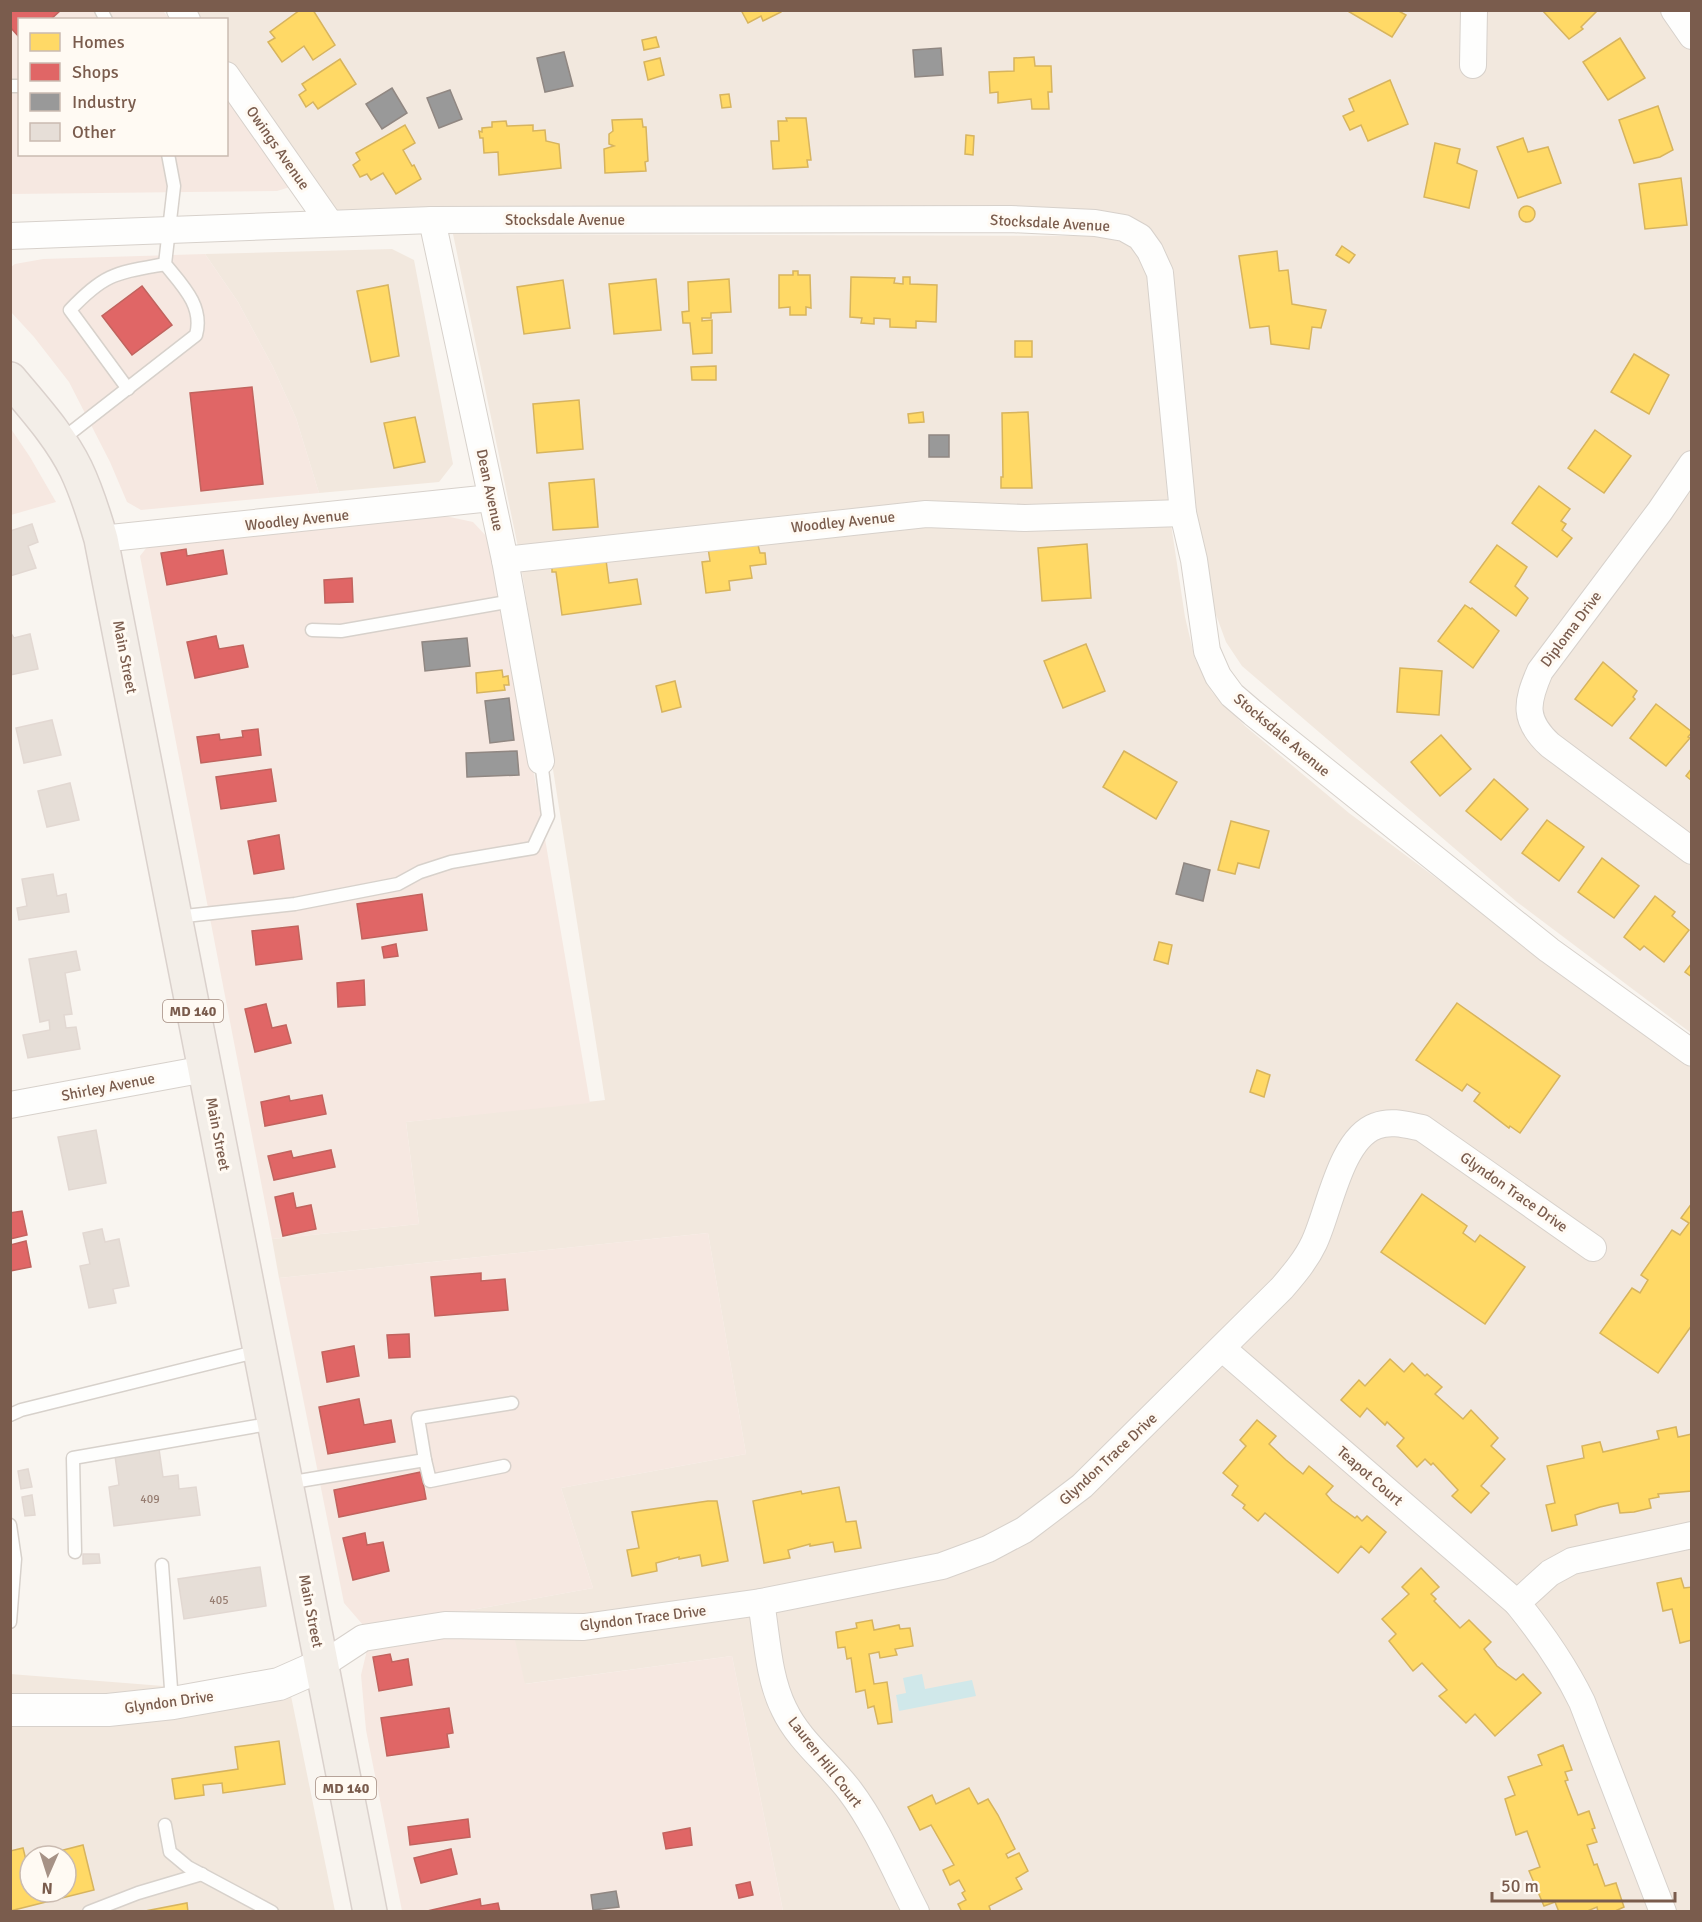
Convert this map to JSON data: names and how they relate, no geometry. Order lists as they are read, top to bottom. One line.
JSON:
{"streets":{"main road":["Main Street","MD 140"],"street":["Owings Avenue","Stocksdale Avenue","Dean Avenue","Woodley Avenue","Diploma Drive","Shirley Avenue","Glyndon Trace Drive","Teapot Court","Glyndon Drive","Lauren Hill Court"]},"crossings":[["Owings Avenue","Stocksdale Avenue"],["Stocksdale Avenue","Dean Avenue"],["Stocksdale Avenue","Woodley Avenue"],["Dean Avenue","Woodley Avenue"],["Woodley Avenue","Main Street"],["Main Street","Shirley Avenue"],["Main Street","Glyndon Trace Drive"],["Main Street","Glyndon Drive"],["Glyndon Trace Drive","Teapot Court"],["Glyndon Trace Drive","Glyndon Drive"],["Glyndon Trace Drive","Lauren Hill Court"]],"house_numbers":["409","405"],"legend":["Homes","Shops","Industry","Other"],"scale_bar":"50 m","north":"bottom"}
